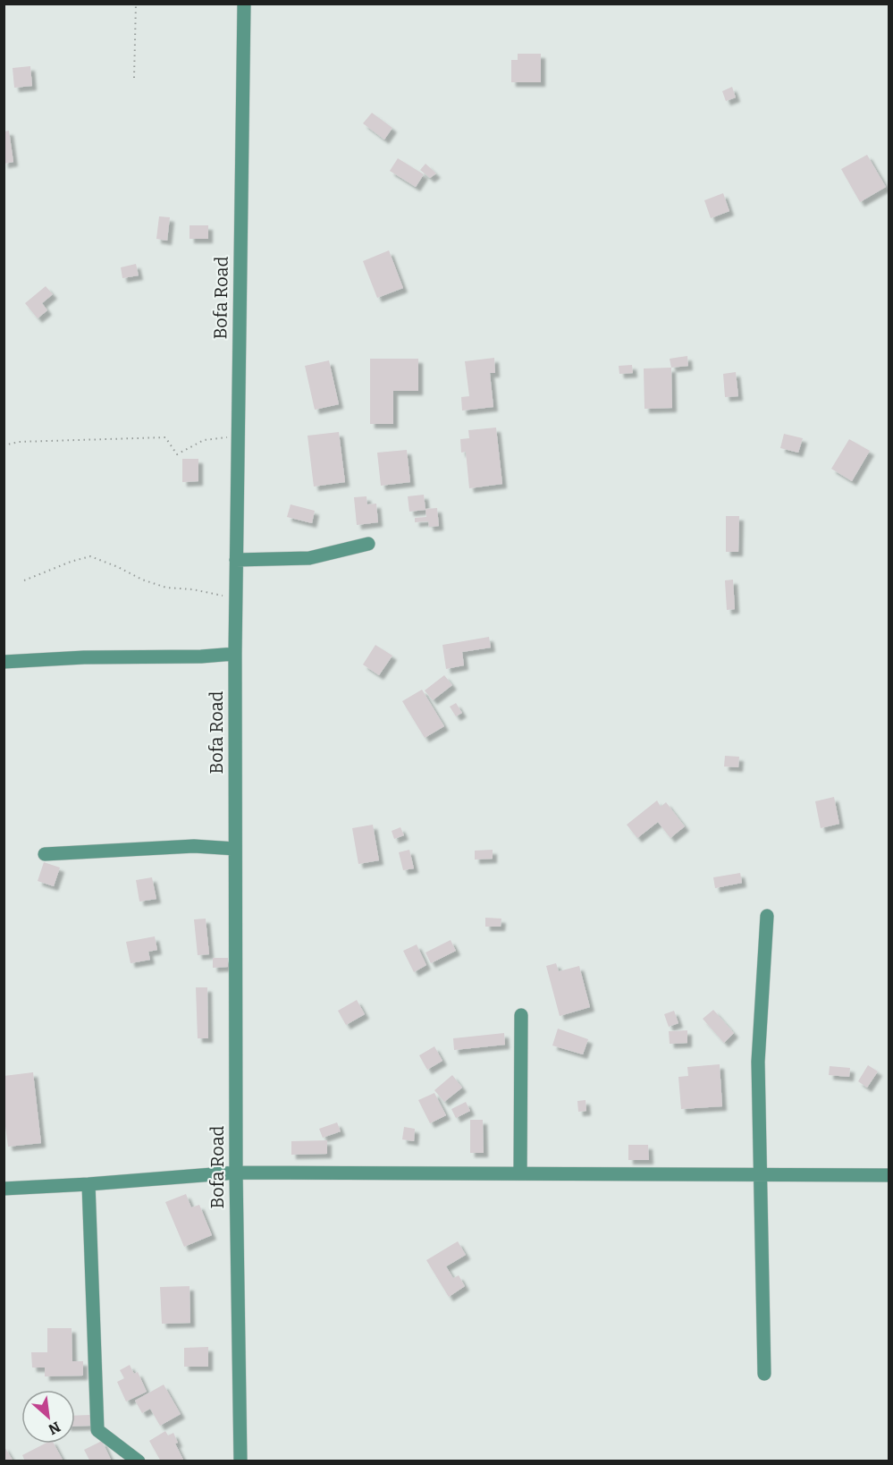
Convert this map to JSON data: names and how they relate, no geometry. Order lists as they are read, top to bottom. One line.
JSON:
{"streets":{"street":["Bofa Road"]},"north":"bottom right"}
